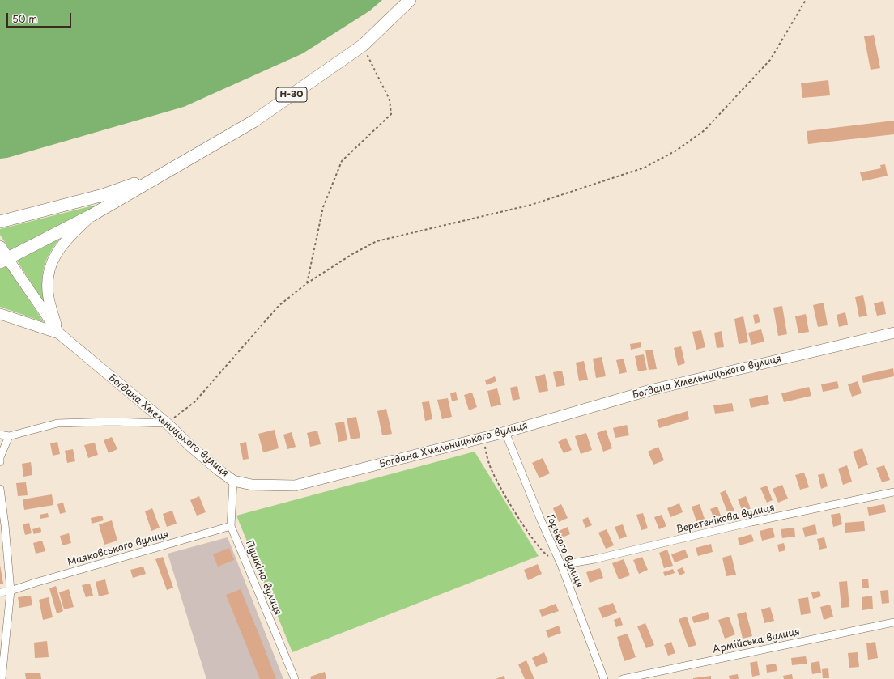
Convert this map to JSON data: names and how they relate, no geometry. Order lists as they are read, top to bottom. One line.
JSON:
{"streets":{"main road":["Н-30"],"street":["Богдана Хмельницького вулиця","Веретенікова вулиця","Маяковського вулиця","Горького вулиця","Пушкіна вулиця","Армійська вулиця"]},"crossings":[["Богдана Хмельницького вулиця","Горького вулиця"],["Богдана Хмельницького вулиця","Пушкіна вулиця"],["Веретенікова вулиця","Горького вулиця"],["Маяковського вулиця","Пушкіна вулиця"]],"scale_bar":"50 m"}
